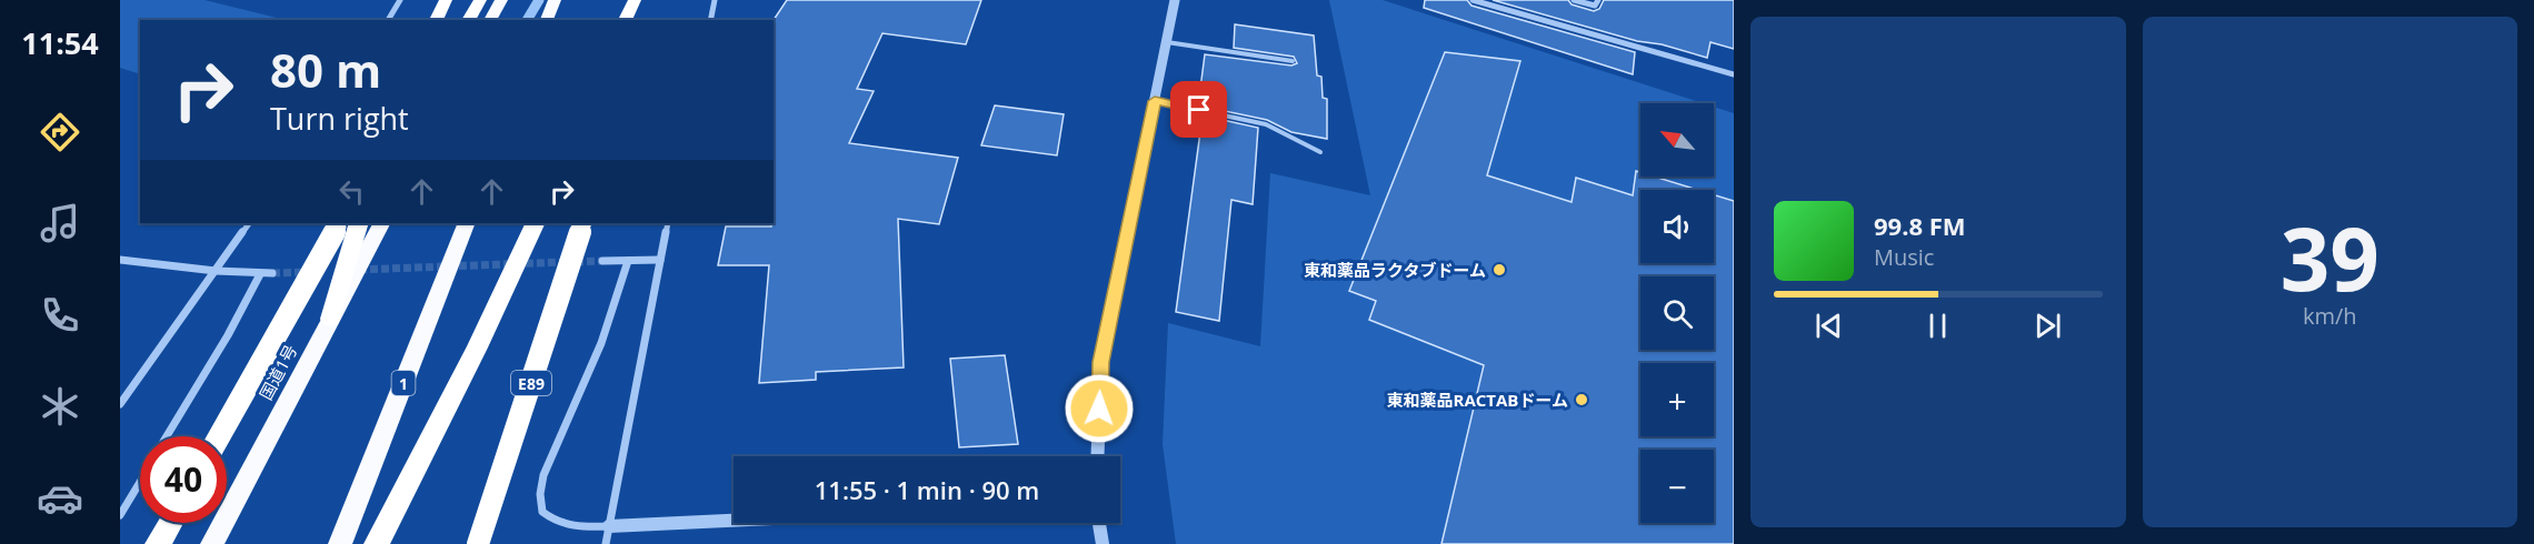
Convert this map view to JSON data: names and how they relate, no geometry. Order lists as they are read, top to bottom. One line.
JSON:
{"streets":{"highway":["国道1号","1","E89"]},"places":["東和薬品ラクタブドーム","東和薬品RACTABドーム"],"north":"top left","page":{"tabs":"11:54","tile":["39","km/h"],"turn":["80 m","Turn right"],"map_buttons":["+","−"],"song":["99.8 FM","Music"],"limit":"40","trip":"11:55 · 1 min · 90 m"}}
